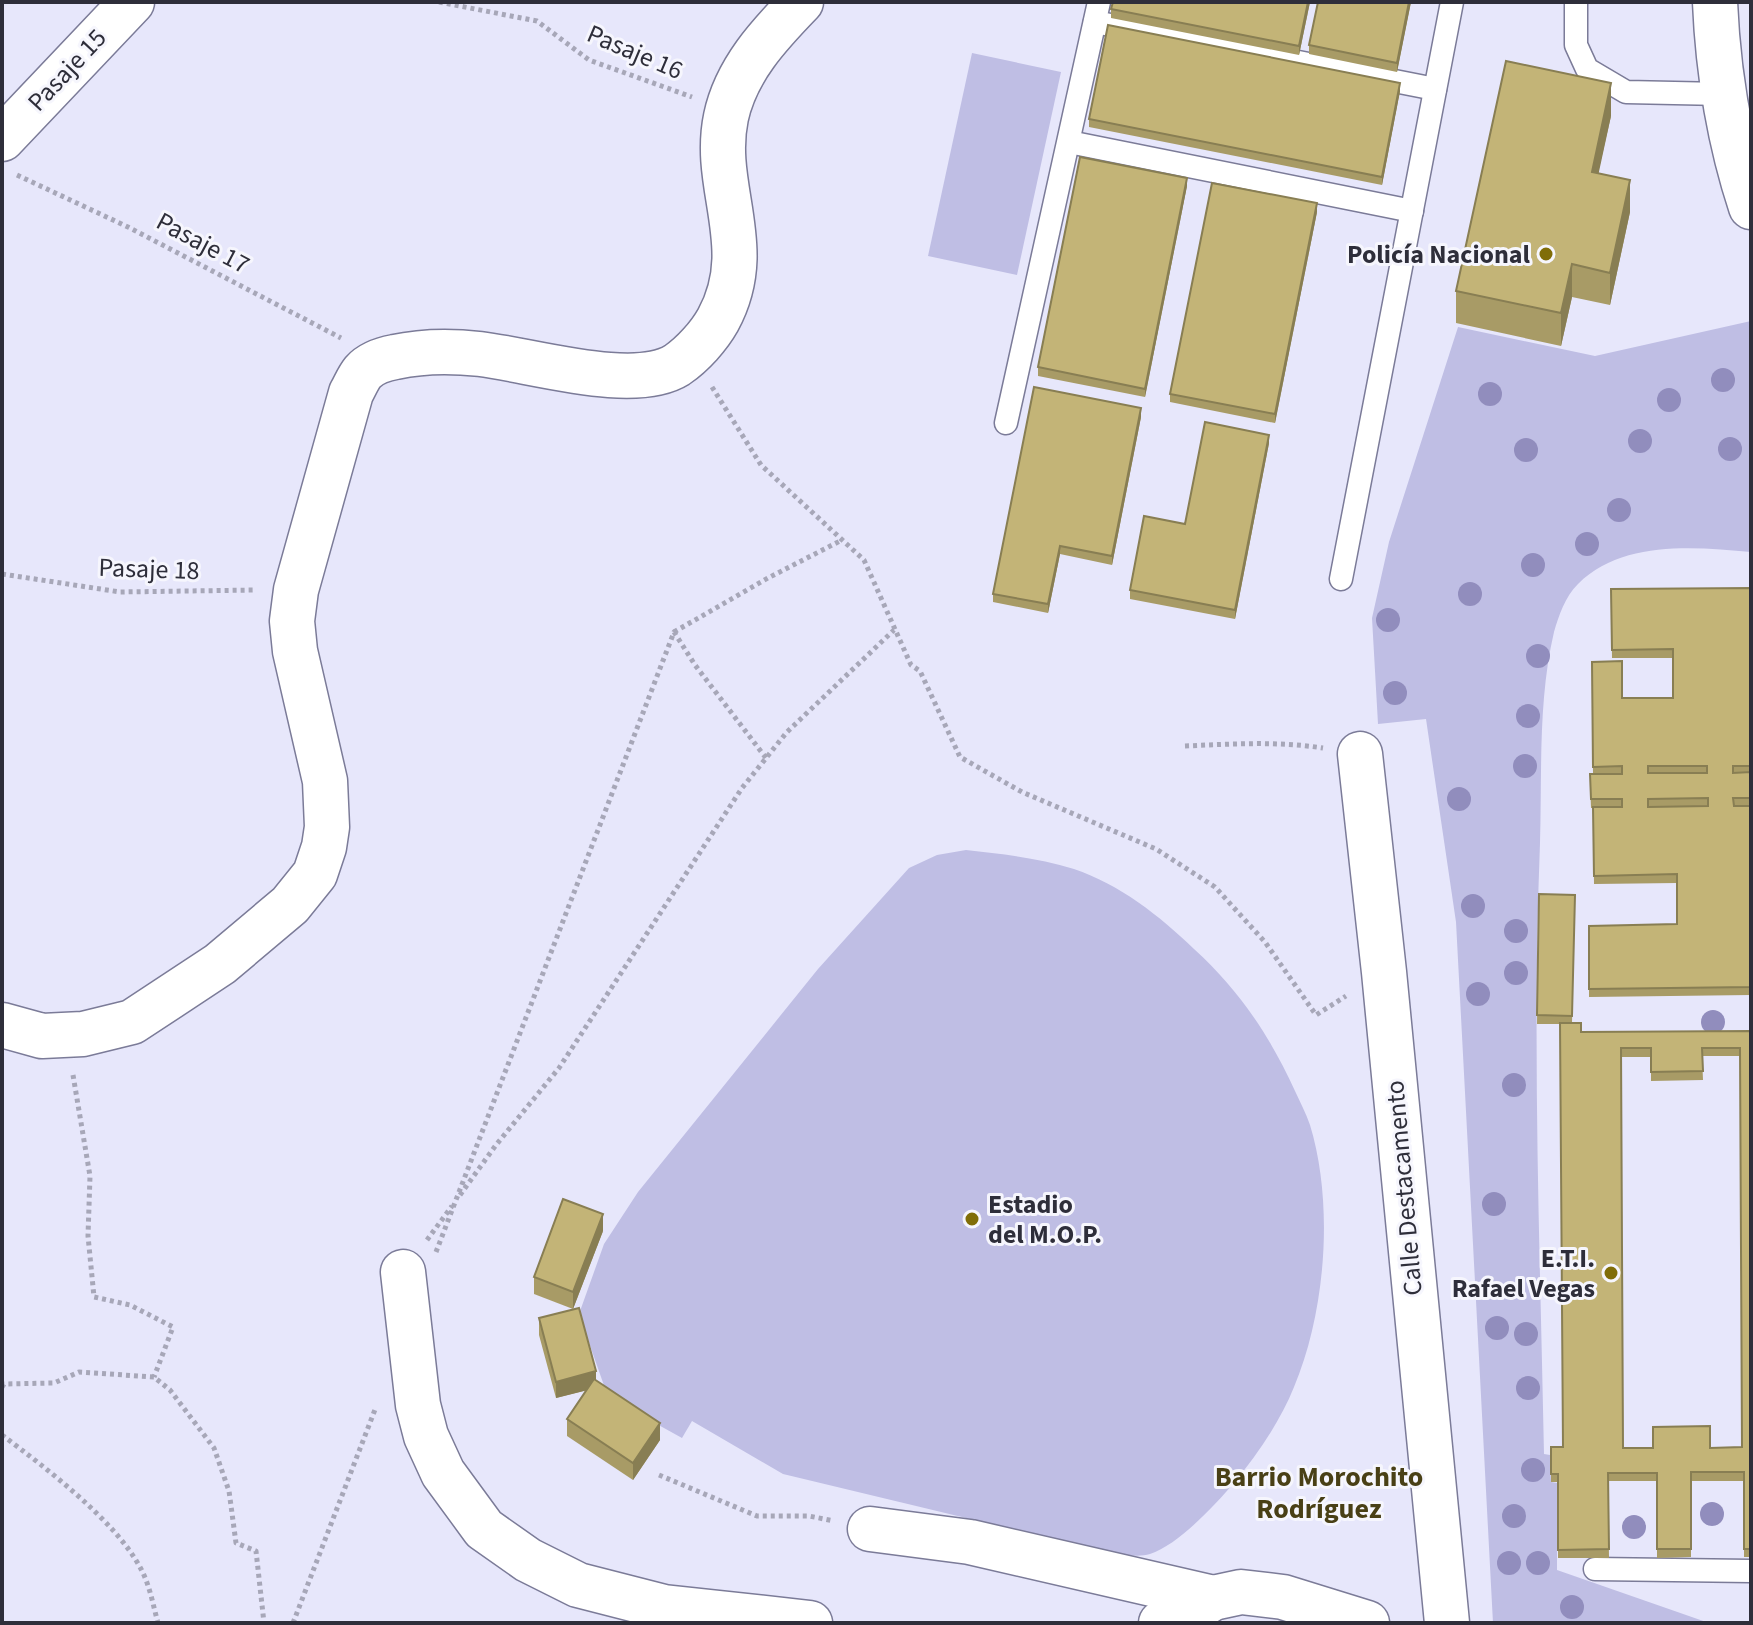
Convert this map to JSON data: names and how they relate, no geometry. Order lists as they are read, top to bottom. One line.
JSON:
{"streets":{"street":["Pasaje 15","Calle Destacamento"],"path":["Pasaje 16","Pasaje 17","Pasaje 18"]},"crossings":[["Pasaje 15","Pasaje 17"]],"districts":["Barrio Morochito Rodríguez"],"places":["Policía Nacional","Estadio del M.O.P.","E.T.I. Rafael Vegas"]}
